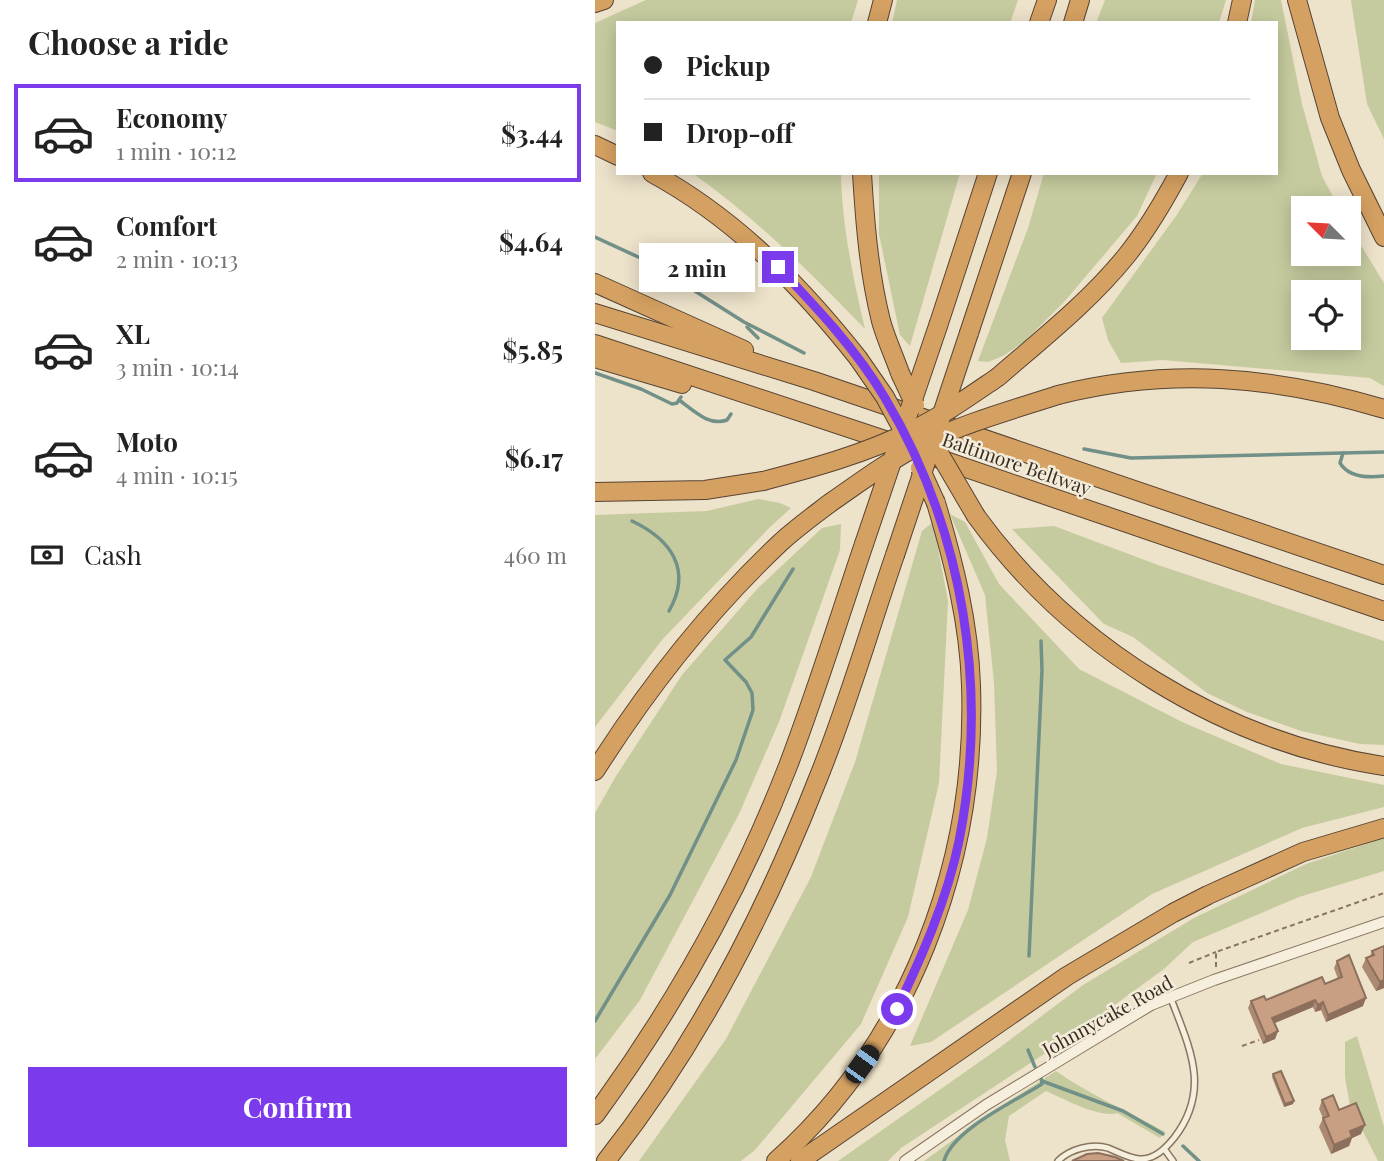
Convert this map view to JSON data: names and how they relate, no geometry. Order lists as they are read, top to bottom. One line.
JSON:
{"streets":{"highway":["Baltimore Beltway"],"street":["Johnnycake Road"]},"north":"top left","page":{"heading":"Choose a ride","banner":["Pickup","Drop-off"],"list":[{"name":"Economy","note":"1 min · 10:12","value":"$3.44"},{"name":"Comfort","note":"2 min · 10:13","value":"$4.64"},{"name":"XL","note":"3 min · 10:14","value":"$5.85"},{"name":"Moto","note":"4 min · 10:15","value":"$6.17"}],"bubble":"2 min","pay":["Cash","460 m"],"buttons":"Confirm"}}
